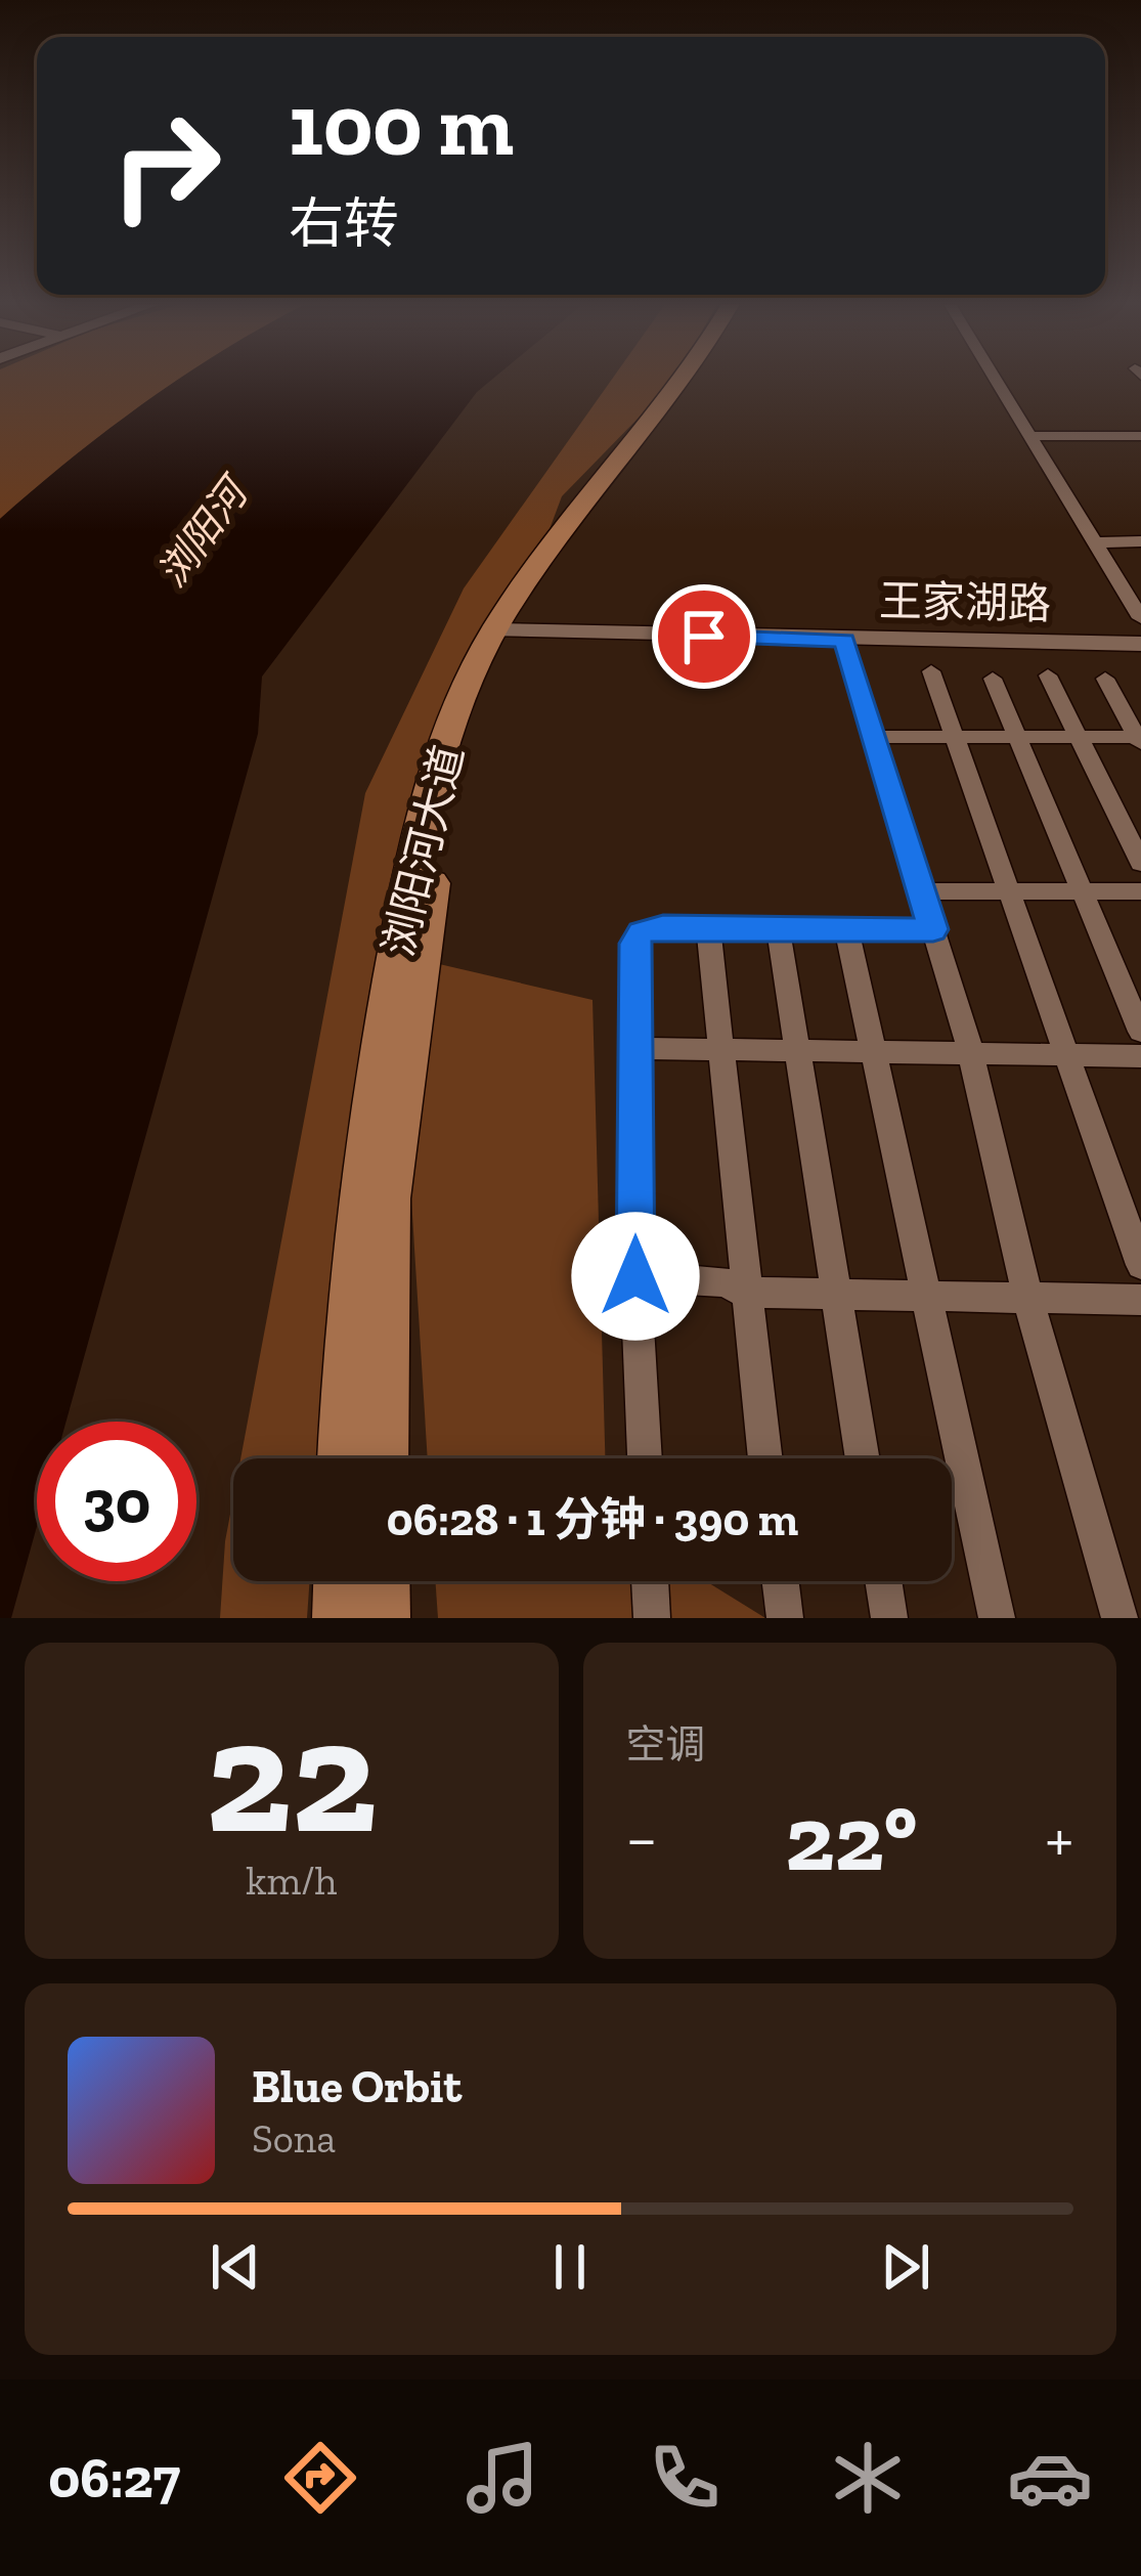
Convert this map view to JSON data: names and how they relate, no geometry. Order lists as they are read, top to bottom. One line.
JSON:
{"streets":{"main road":["浏阳河大道"],"street":["王家湖路"]},"crossings":[["王家湖路","浏阳河大道"]],"water":["浏阳河"],"page":{"turn":["100 m","右转"],"limit":"30","trip":"06:28 · 1 分钟 · 390 m","tile":[["22","km/h"],"空调"],"heat":["−","22°","+"],"song":["Blue Orbit","Sona"],"tabs":"06:27"}}
